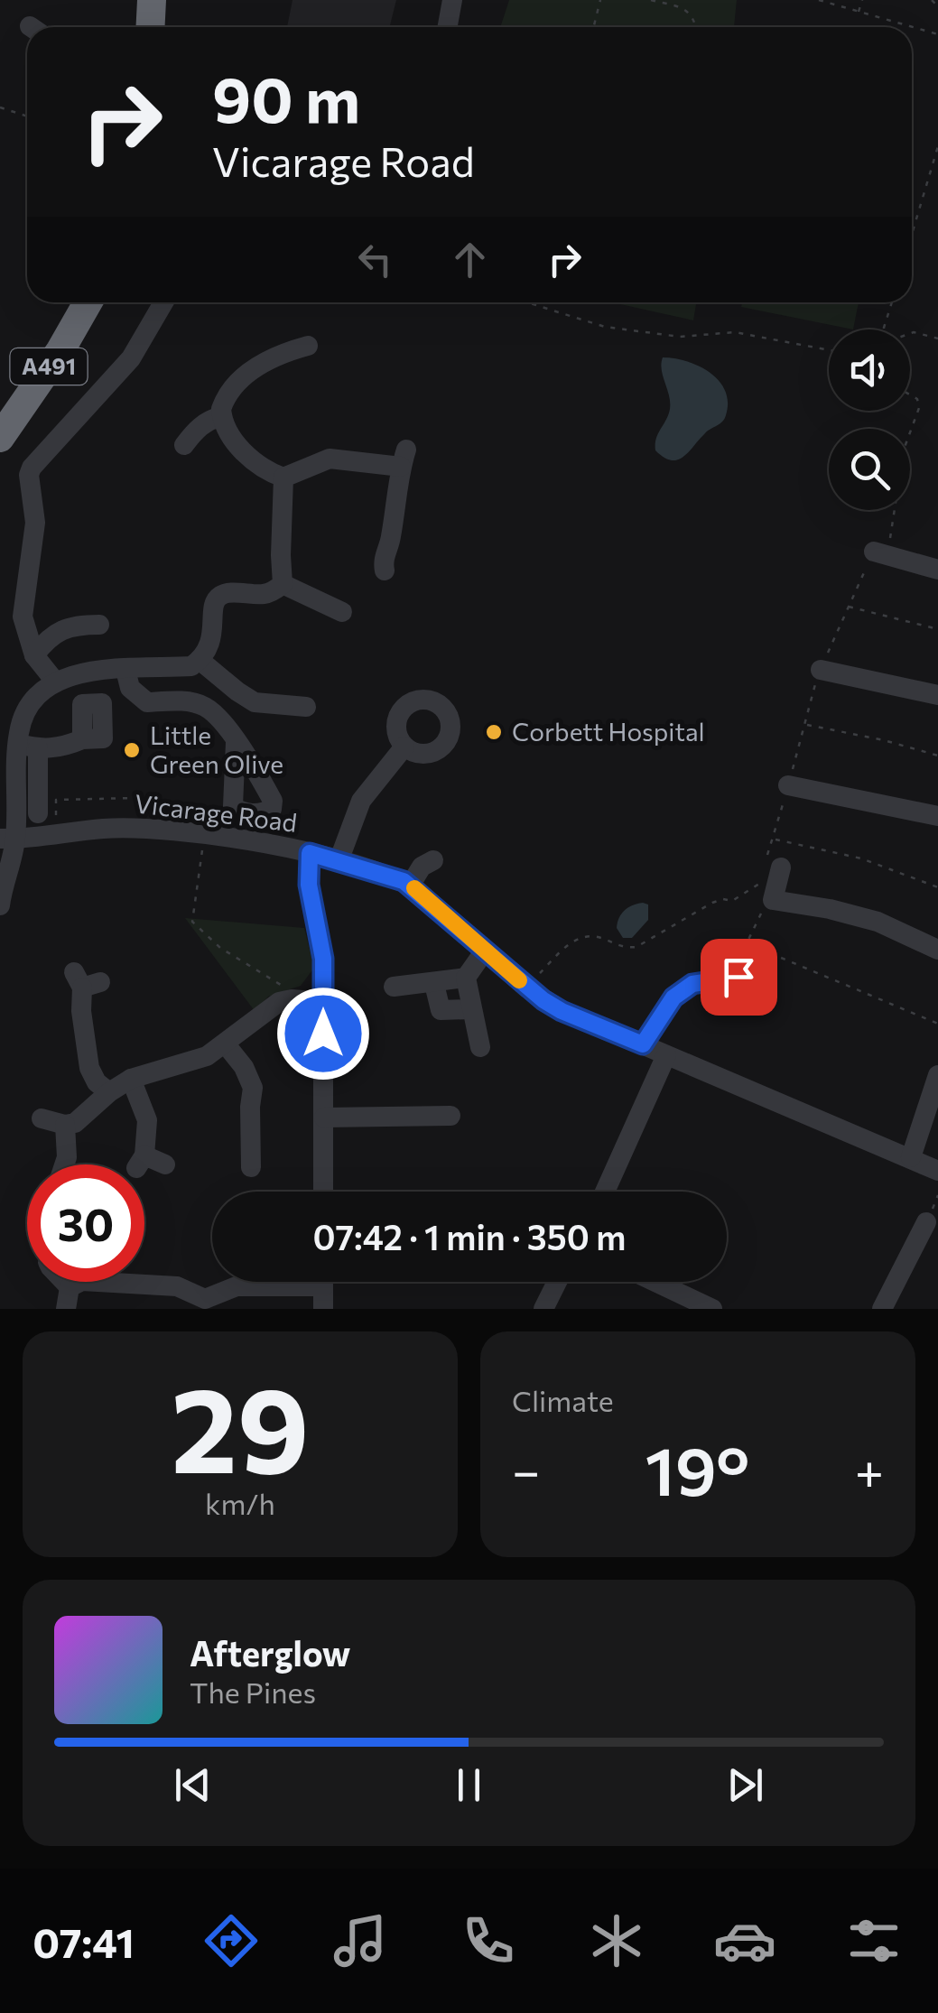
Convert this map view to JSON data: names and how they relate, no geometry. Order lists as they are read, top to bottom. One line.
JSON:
{"streets":{"highway":["A491"],"street":["Vicarage Road"]},"places":["Corbett Hospital","Little Green Olive"],"page":{"turn":["90 m","Vicarage Road"],"limit":"30","trip":"07:42 · 1 min · 350 m","tile":[["29","km/h"],"Climate"],"heat":["−","19°","+"],"song":["Afterglow","The Pines"],"tabs":"07:41"}}
